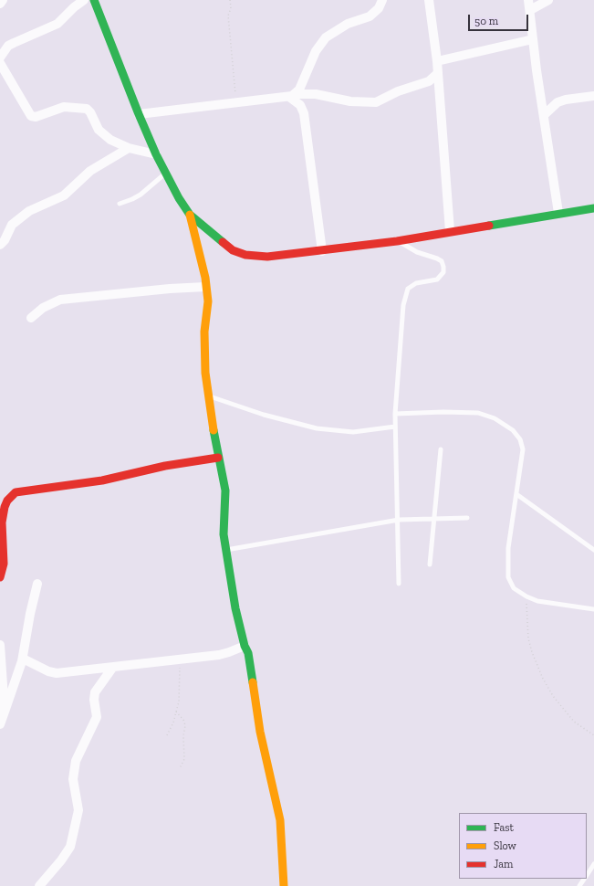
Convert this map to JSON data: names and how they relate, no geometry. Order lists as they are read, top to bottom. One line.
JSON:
{"legend":["Fast","Slow","Jam"],"scale_bar":"50 m"}
